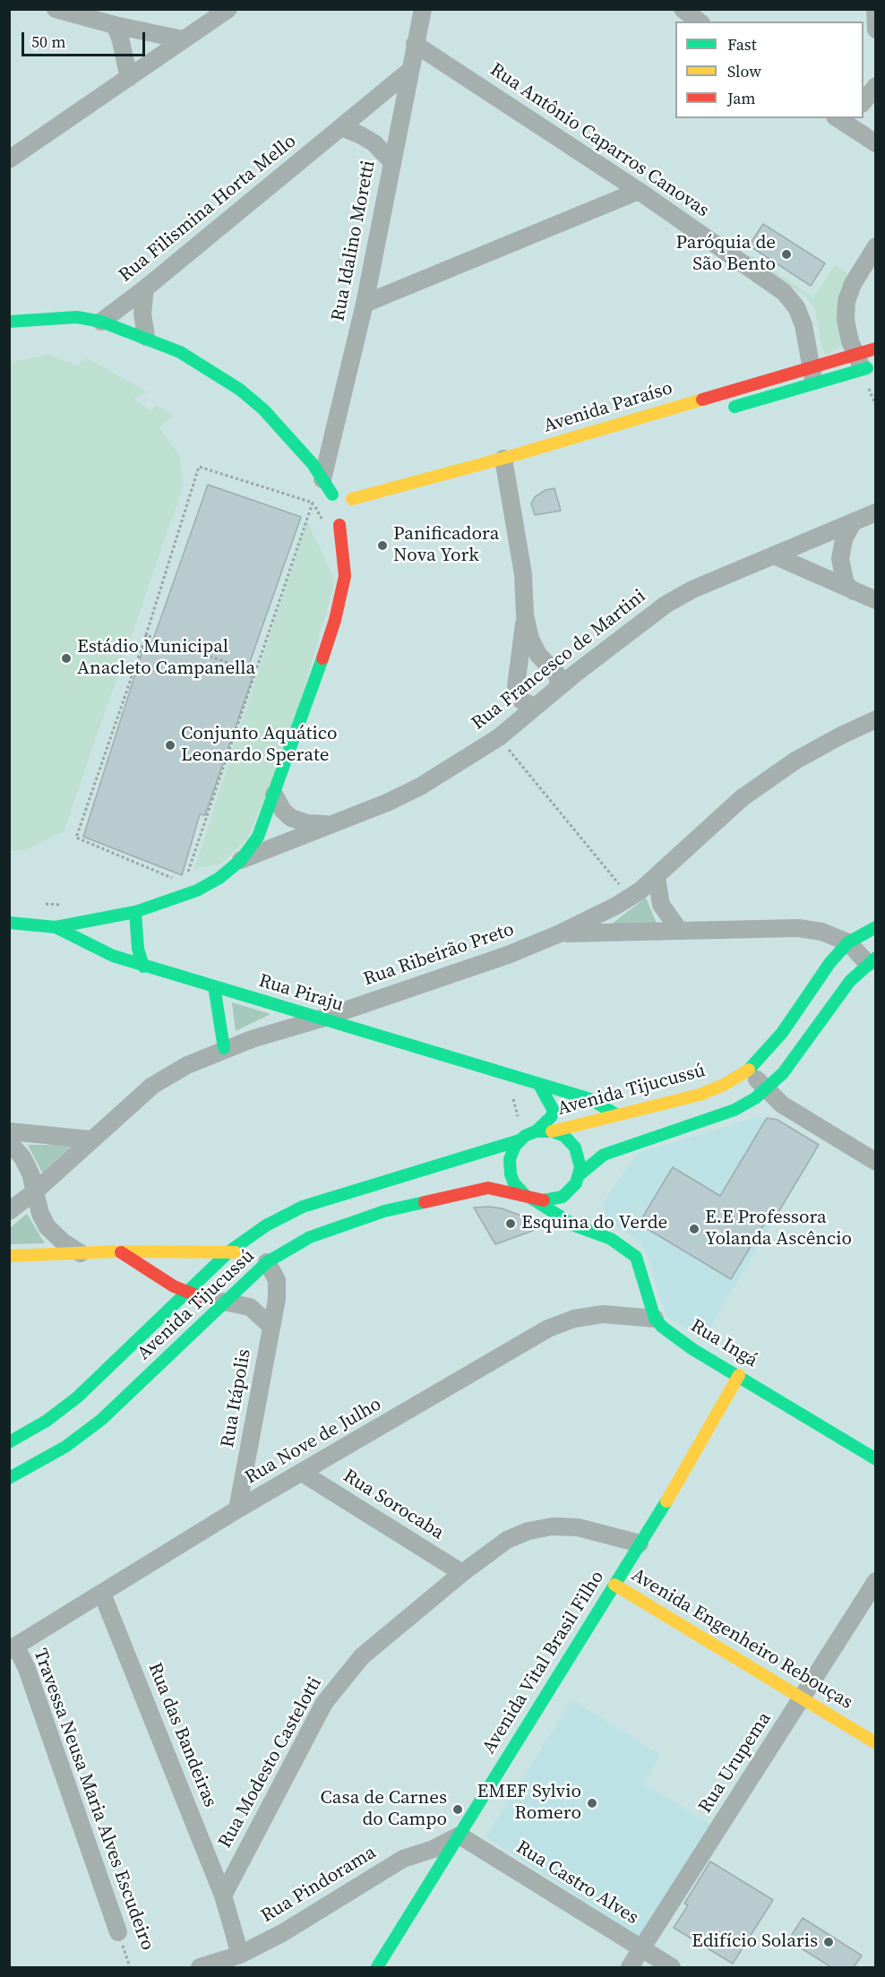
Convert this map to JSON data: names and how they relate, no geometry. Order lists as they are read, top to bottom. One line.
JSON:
{"streets":{"street":["Rua Antônio Caparros Canovas","Rua Filismina Horta Mello","Rua Idalino Moretti","Avenida Paraíso","Rua Francesco de Martini","Rua Ribeirão Preto","Rua Piraju","Avenida Tijucussú","Rua Ingá","Rua Itápolis","Rua Nove de Julho","Rua Sorocaba","Avenida Engenheiro Rebouças","Avenida Vital Brasil Filho","Rua das Bandeiras","Rua Modesto Castelotti","Rua Urupema","Travessa Neusa Maria Alves Escudeiro","Rua Castro Alves","Rua Pindorama"]},"crossings":[["Rua Antônio Caparros Canovas","Rua Idalino Moretti"],["Rua Antônio Caparros Canovas","Avenida Paraíso"],["Rua Filismina Horta Mello","Rua Idalino Moretti"],["Rua Ribeirão Preto","Rua Piraju"],["Rua Piraju","Avenida Tijucussú"],["Avenida Tijucussú","Rua Itápolis"],["Rua Ingá","Rua Nove de Julho"],["Rua Ingá","Avenida Vital Brasil Filho"],["Rua Itápolis","Rua Nove de Julho"],["Rua Nove de Julho","Rua Sorocaba"],["Rua Nove de Julho","Rua das Bandeiras"],["Rua Nove de Julho","Travessa Neusa Maria Alves Escudeiro"],["Rua Sorocaba","Rua Modesto Castelotti"],["Avenida Engenheiro Rebouças","Avenida Vital Brasil Filho"],["Avenida Engenheiro Rebouças","Rua Urupema"],["Avenida Vital Brasil Filho","Rua Modesto Castelotti"],["Avenida Vital Brasil Filho","Rua Castro Alves"],["Avenida Vital Brasil Filho","Rua Pindorama"],["Rua das Bandeiras","Rua Modesto Castelotti"],["Rua das Bandeiras","Rua Pindorama"],["Rua Urupema","Rua Castro Alves"],["Rua Castro Alves","Rua Pindorama"]],"places":["Paróquia de São Bento","Panificadora Nova York","Estádio Municipal Anacleto Campanella","Conjunto Aquático Leonardo Sperate","Esquina do Verde","E.E Professora Yolanda Ascêncio","EMEF Sylvio Romero","Casa de Carnes do Campo","Edifício Solaris"],"legend":["Fast","Slow","Jam"],"scale_bar":"50 m"}
